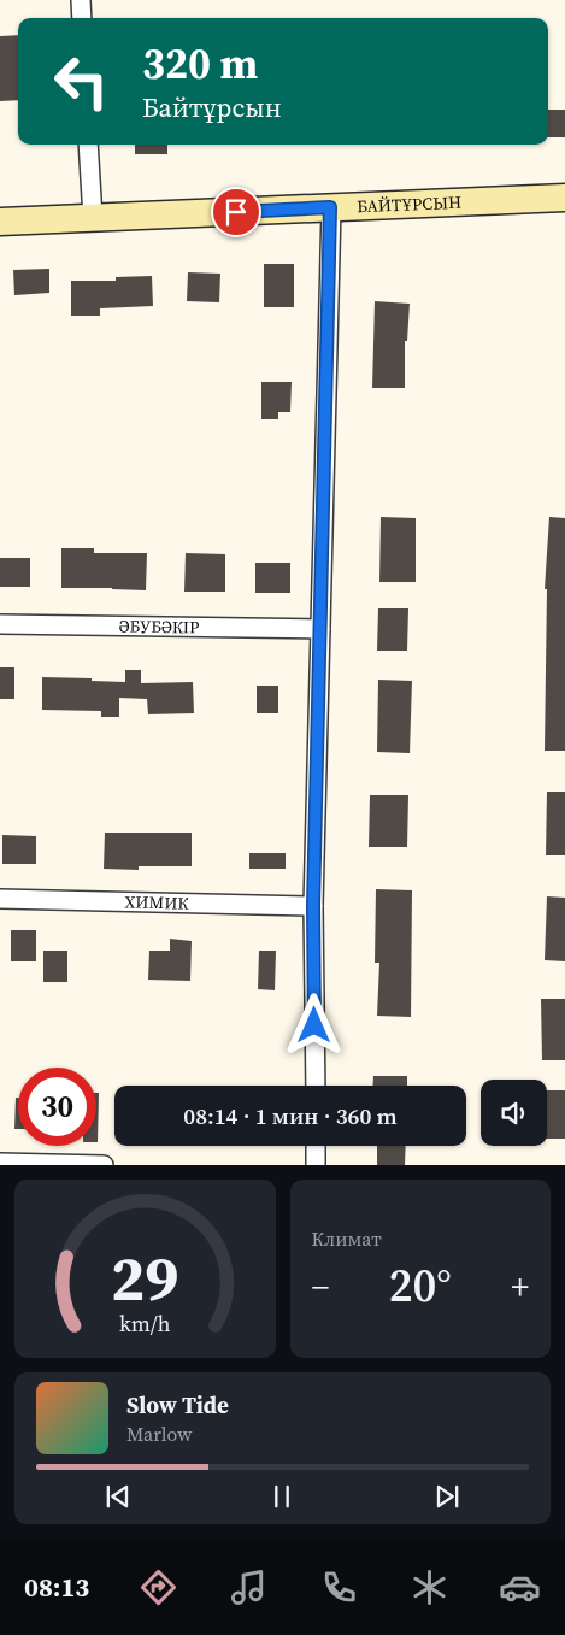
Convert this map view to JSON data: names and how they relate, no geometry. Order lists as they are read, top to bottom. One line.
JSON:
{"streets":{"street":["БАЙТҰРСЫН","ӘБУБӘКІР","ХИМИК"]},"page":{"turn":["320 m","Байтұрсын"],"limit":"30","trip":"08:14 · 1 мин · 360 m","tile":"Климат","heat":["−","20°","+"],"song":["Slow Tide","Marlow"],"tabs":"08:13","gauge":["29","km/h"]}}
